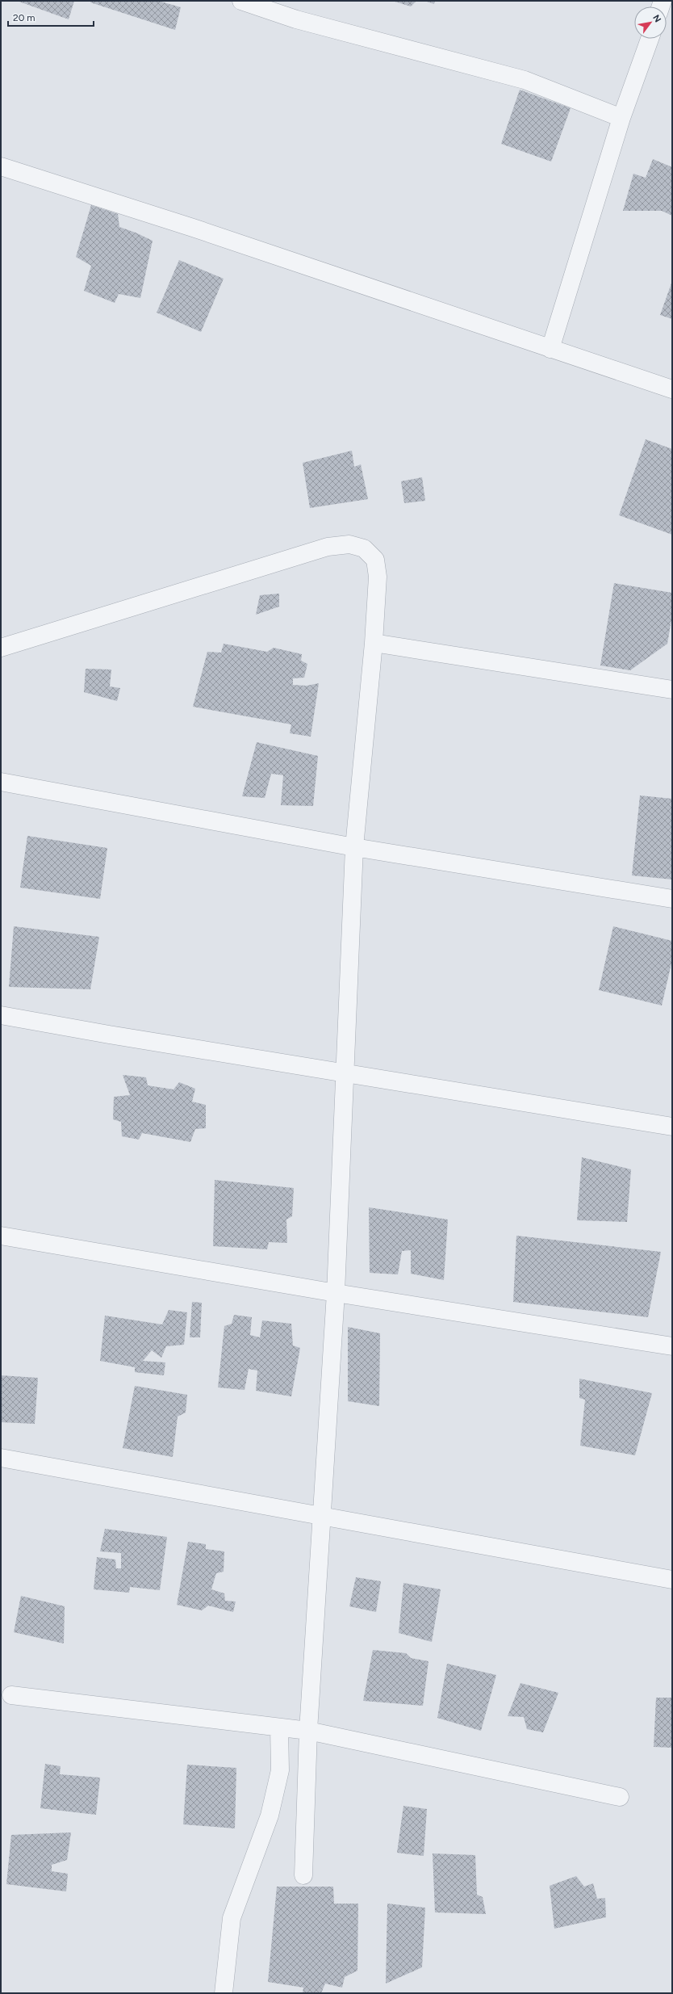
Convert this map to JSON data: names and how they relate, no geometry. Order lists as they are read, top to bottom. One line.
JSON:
{"scale_bar":"20 m","north":"top right"}
